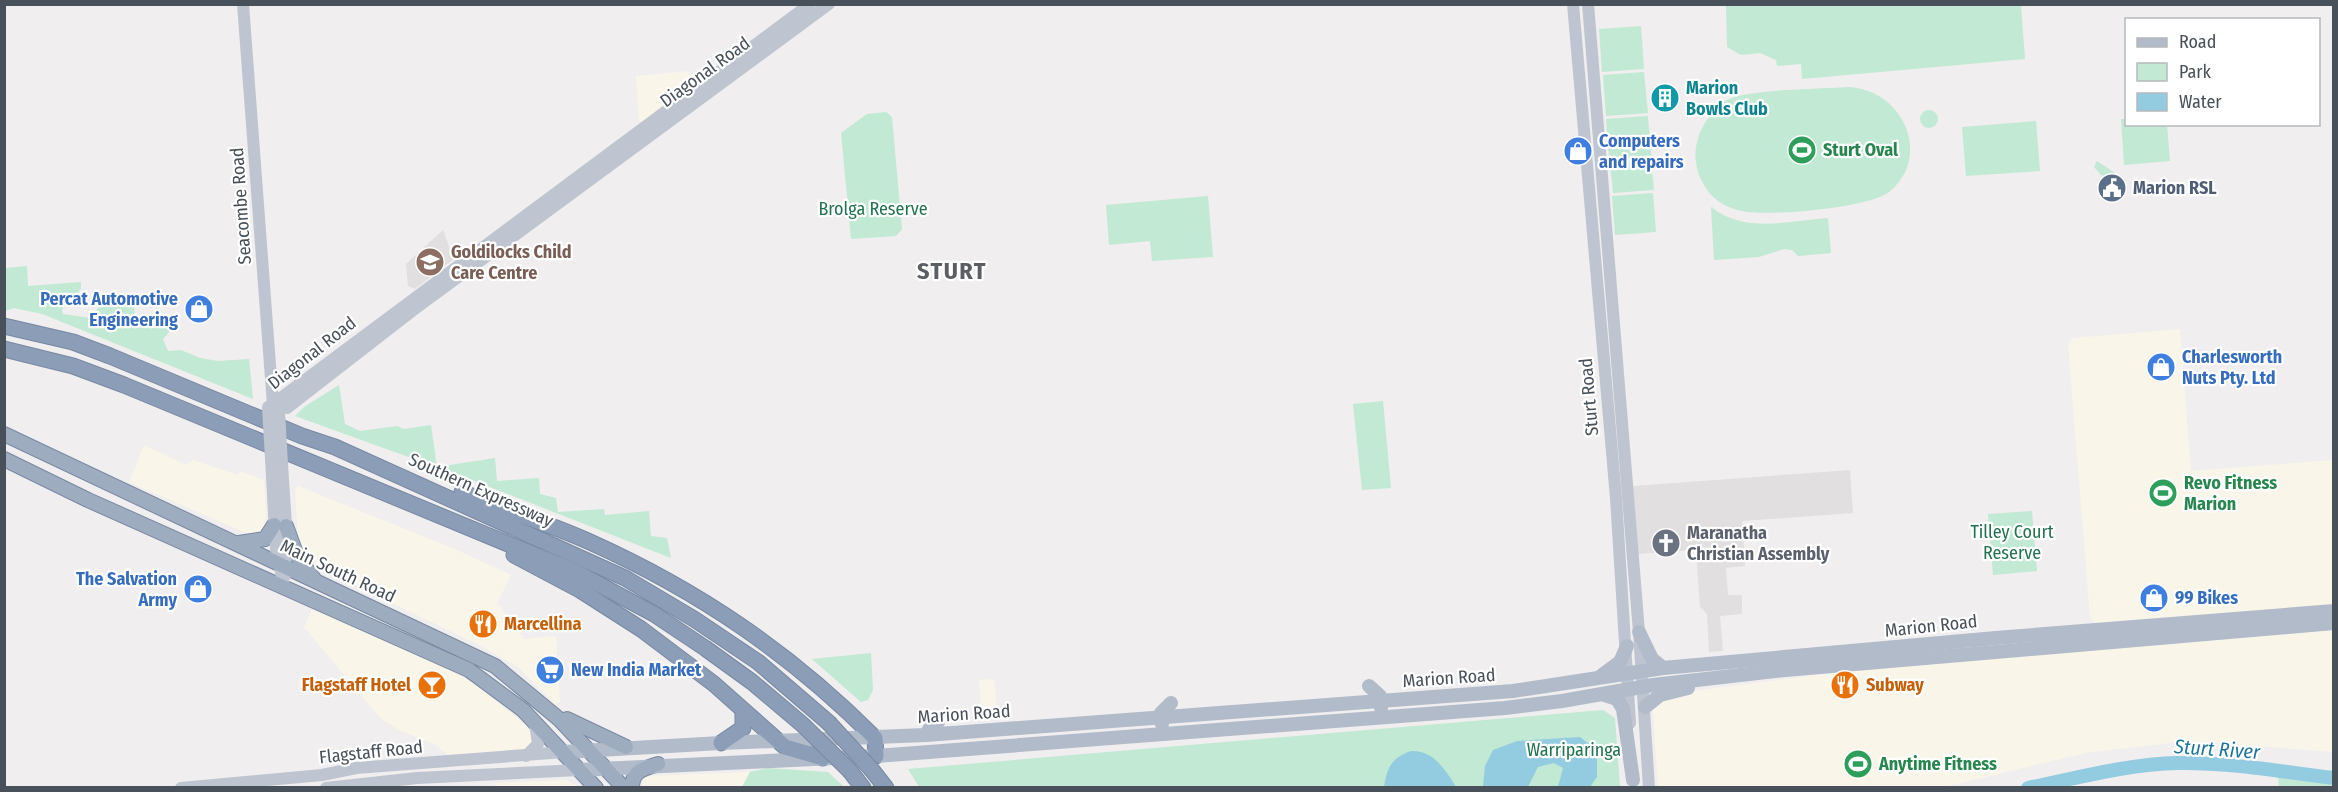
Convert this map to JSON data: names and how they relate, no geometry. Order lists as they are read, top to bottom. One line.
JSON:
{"streets":{"highway":["Southern Expressway","Main South Road"],"main road":["Diagonal Road","Seacombe Road","Sturt Road","Marion Road","Flagstaff Road"]},"crossings":[["Diagonal Road","Seacombe Road"],["Seacombe Road","Main South Road"],["Sturt Road","Marion Road"],["Southern Expressway","Marion Road"],["Main South Road","Marion Road"],["Main South Road","Flagstaff Road"],["Marion Road","Flagstaff Road"]],"districts":["STURT"],"water":["Sturt River"],"parks":["Brolga Reserve","Tilley Court Reserve","Warriparinga"],"places":{"building":["Marion Bowls Club"],"sports":["Sturt Oval","Revo Fitness Marion","Anytime Fitness"],"shop":["Computers and repairs","Percat Automotive Engineering","Charlesworth Nuts Pty. Ltd","The Salvation Army","99 Bikes"],"public building":["Marion RSL"],"school or university":["Goldilocks Child Care Centre"],"church":["Maranatha Christian Assembly"],"restaurant":["Marcellina","Subway"],"supermarket":["New India Market"],"bar":["Flagstaff Hotel"]},"legend":["Road","Park","Water"]}
